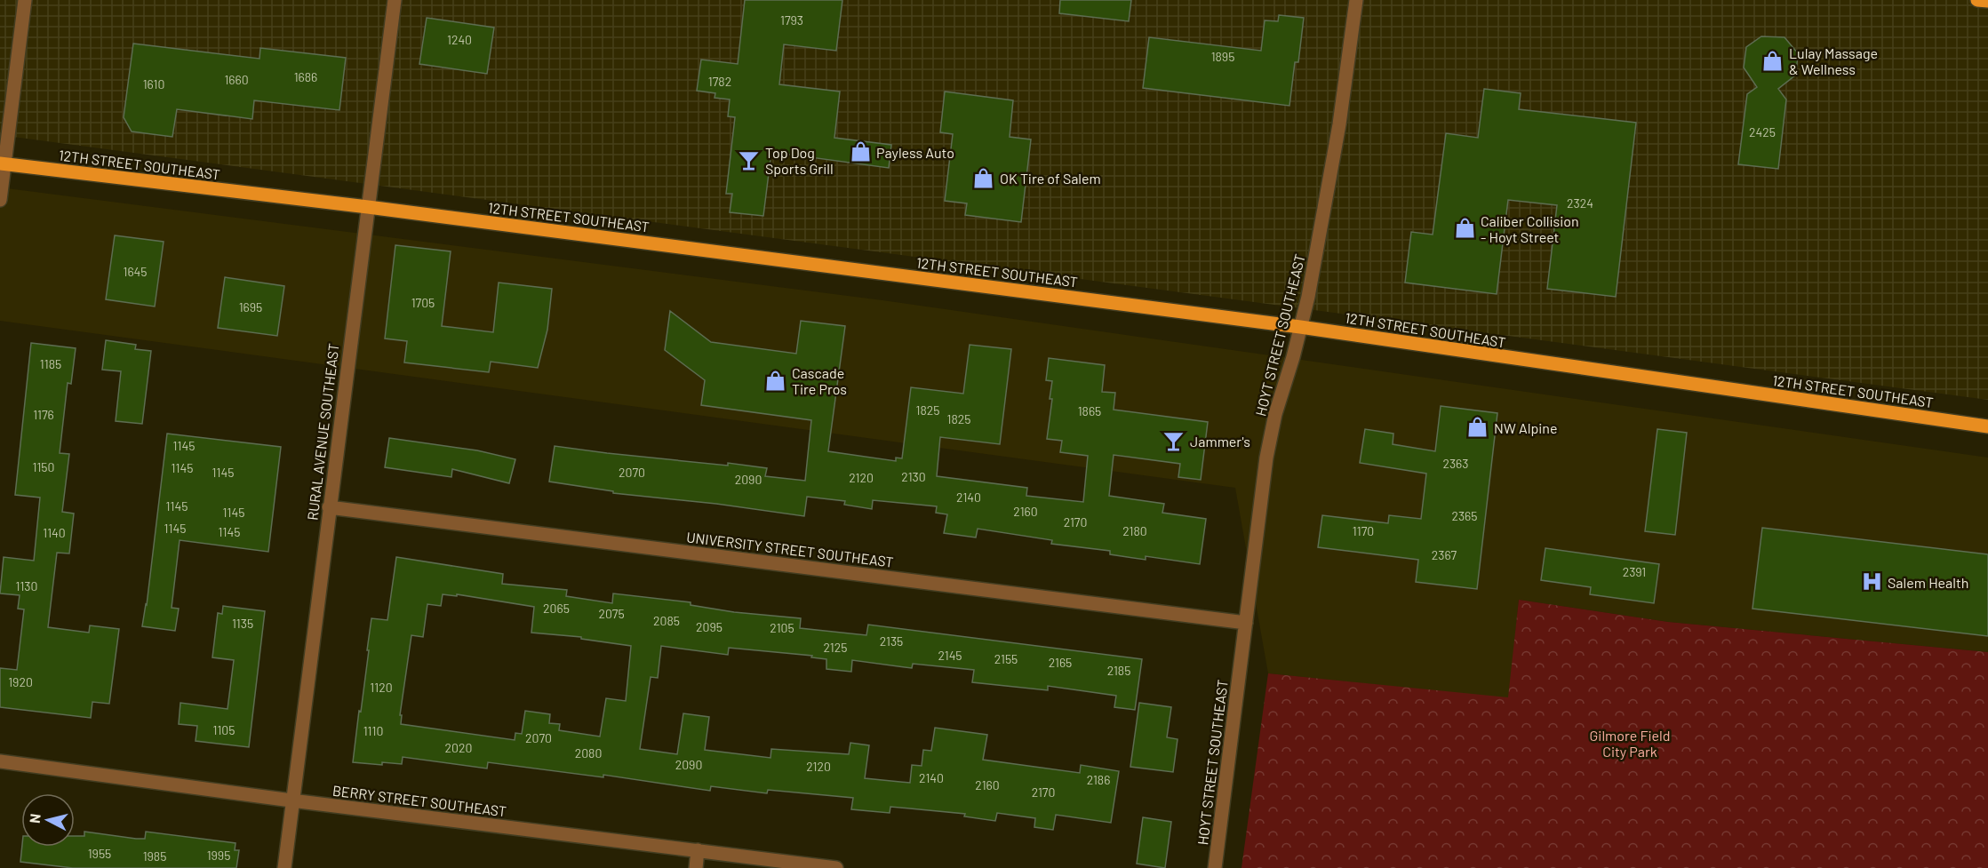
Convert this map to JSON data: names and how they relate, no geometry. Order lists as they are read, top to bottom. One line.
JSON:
{"streets":{"main road":["12TH STREET SOUTHEAST"],"street":["HOYT STREET SOUTHEAST","RURAL AVENUE SOUTHEAST","UNIVERSITY STREET SOUTHEAST","BERRY STREET SOUTHEAST"]},"crossings":[["12TH STREET SOUTHEAST","HOYT STREET SOUTHEAST"],["12TH STREET SOUTHEAST","RURAL AVENUE SOUTHEAST"],["HOYT STREET SOUTHEAST","UNIVERSITY STREET SOUTHEAST"],["RURAL AVENUE SOUTHEAST","UNIVERSITY STREET SOUTHEAST"],["RURAL AVENUE SOUTHEAST","BERRY STREET SOUTHEAST"]],"parks":["Gilmore Field City Park"],"places":{"shop":["Lulay Massage & Wellness","Payless Auto","OK Tire of Salem","Caliber Collision - Hoyt Street","Cascade Tire Pros","NW Alpine"],"bar":["Top Dog Sports Grill","Jammer's"],"hospital":["Salem Health"]},"house_numbers":["1793","1240","1895","1686","1660","1782","1610","2425","2324","1645","1705","1695","1185","1825","1865","1176","1825","1145","2363","1150","1145","1145","2070","2130","2120","2090","2140","1145","2160","1145","2365","2170","1145","2180","1170","1145","1140","2367","2391","1130","2065","2075","2085","1135","2095","2105","2135","2125","2145","2155","2165","2185","1920","1120","1105","1110","2070","2020","2080","2090","2120","2140","2186","2160","2170","1955","1995","1985"],"north":"left"}
